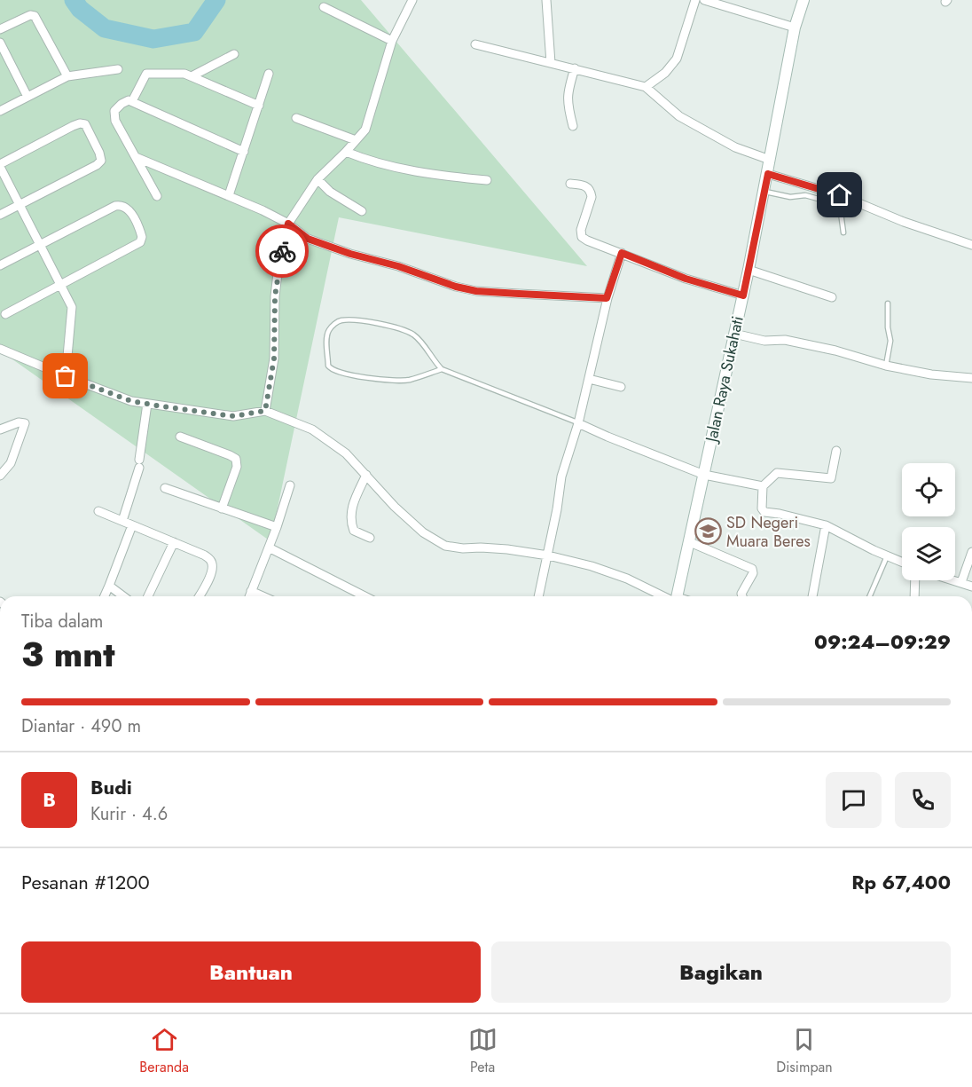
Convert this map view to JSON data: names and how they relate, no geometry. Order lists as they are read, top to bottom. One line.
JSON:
{"streets":{"main road":["Jalan Raya Sukahati"]},"places":{"school or university":["SD Negeri Muara Beres"]},"page":{"heading":["3 mnt","Tiba dalam","09:24–09:29"],"panel":["Budi","Kurir · 4.6","Pesanan #1200","Rp 67,400"],"bar":"Diantar · 490 m","round":"B","buttons":["Bantuan","Bagikan"],"tabs":["Beranda","Peta","Disimpan"]}}
